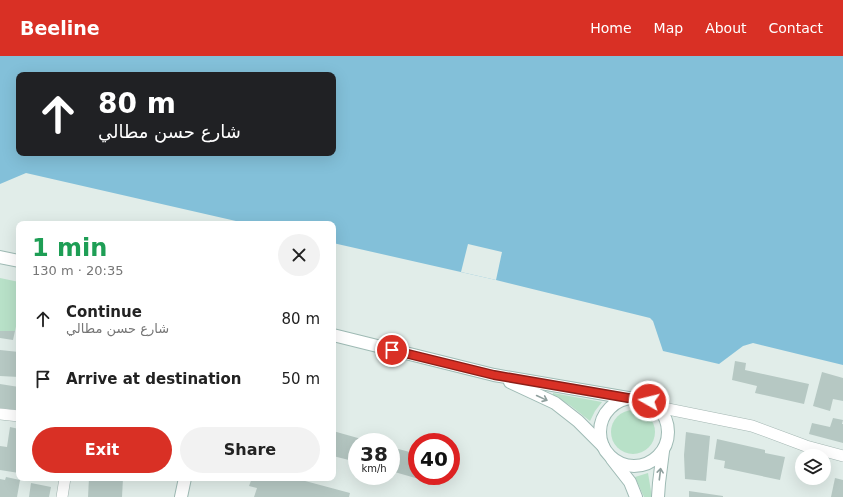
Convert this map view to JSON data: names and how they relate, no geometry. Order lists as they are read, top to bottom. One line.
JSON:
{"page":{"header":"Beeline","nav":["Home","Map","About","Contact"],"turn":["80 m","شارع حسن مطالي"],"heading":["1 min","130 m · 20:35"],"list":[{"name":"Continue","note":"شارع حسن مطالي","value":"80 m"},{"name":"Arrive at destination","value":"50 m"}],"buttons":["Exit","Share"],"speed":"38 km/h","limit":"40"}}
